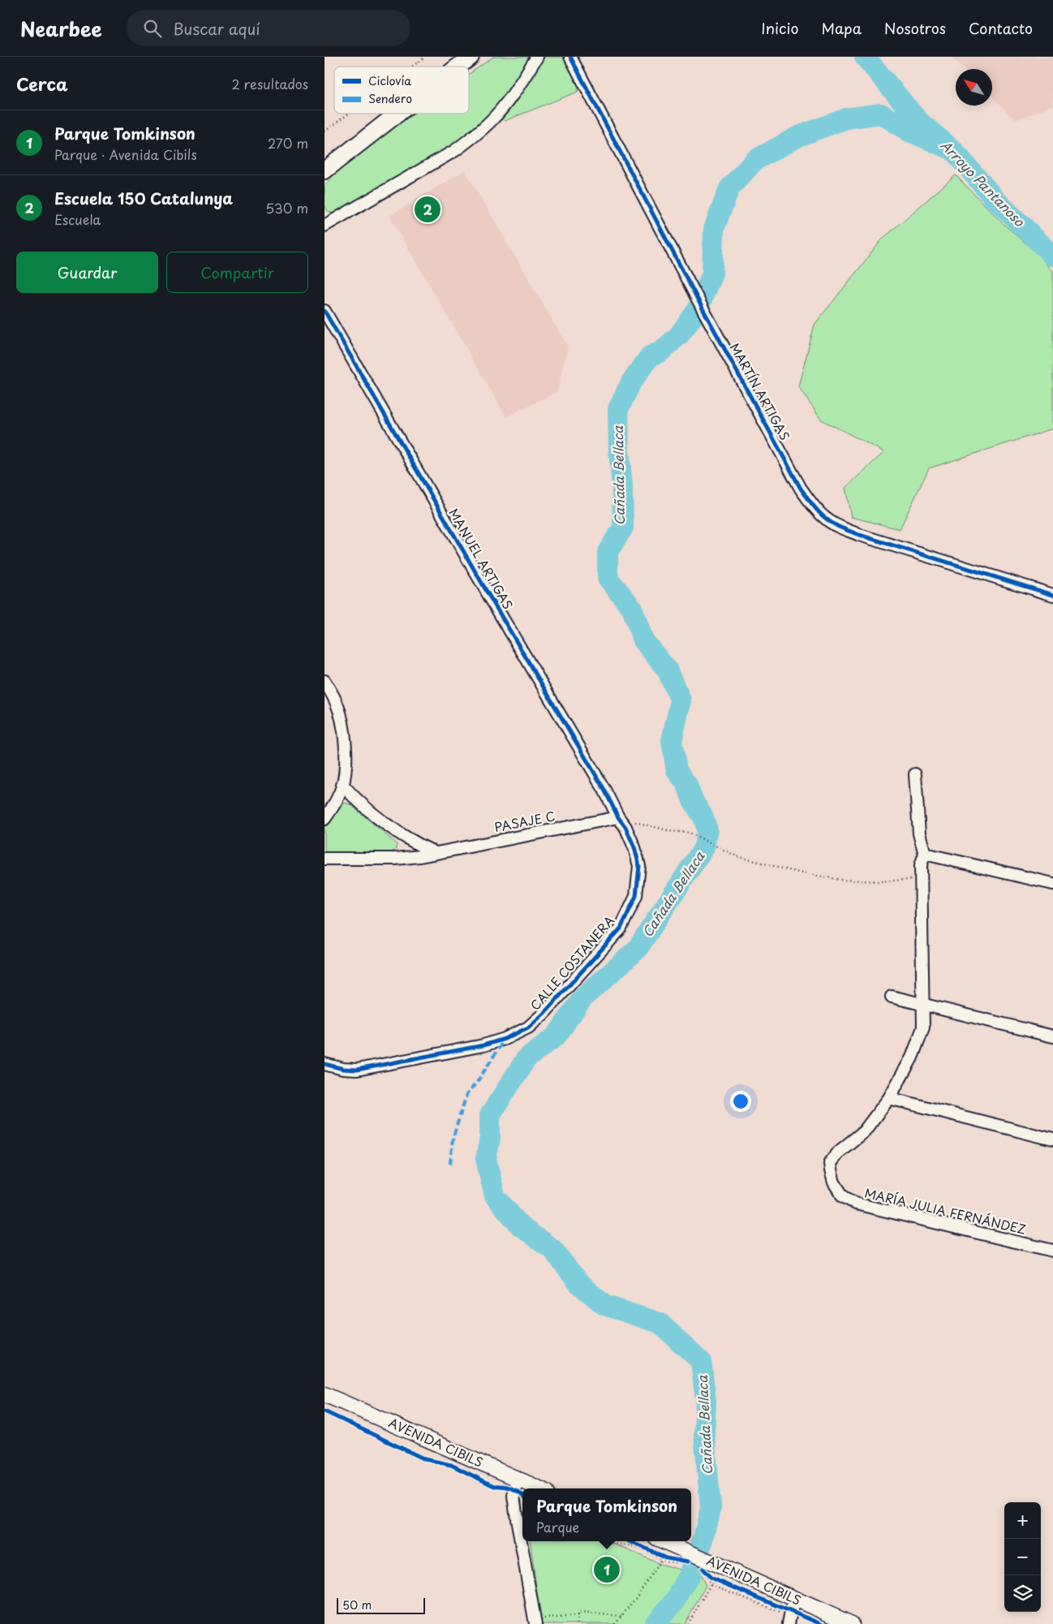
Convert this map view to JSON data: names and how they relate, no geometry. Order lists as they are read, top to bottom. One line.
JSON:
{"streets":{"street":["MARTÍN ARTIGAS","MANUEL ARTIGAS","PASAJE C","CALLE COSTANERA","MARÍA JULIA FERNÁNDEZ","AVENIDA CIBILS"]},"crossings":[["MANUEL ARTIGAS","PASAJE C"],["MANUEL ARTIGAS","CALLE COSTANERA"],["PASAJE C","CALLE COSTANERA"]],"water":["Arroyo Pantanoso","Cañada Bellaca"],"legend":["Ciclovía","Sendero"],"scale_bar":"50 m","north":"top left","page":{"header":"Nearbee","search":"Buscar aquí","nav":["Inicio","Mapa","Nosotros","Contacto"],"heading":["Cerca","2 resultados"],"list":[{"mark":"1","name":"Parque Tomkinson","note":"Parque · Avenida Cibils","value":"270 m"},{"mark":"2","name":"Escuela 150 Catalunya","note":"Escuela","value":"530 m"}],"pins":["2","1"],"buttons":["Guardar","Compartir"],"popup":["Parque Tomkinson","Parque"],"map_buttons":["+","−"],"scale":"50 m"}}
